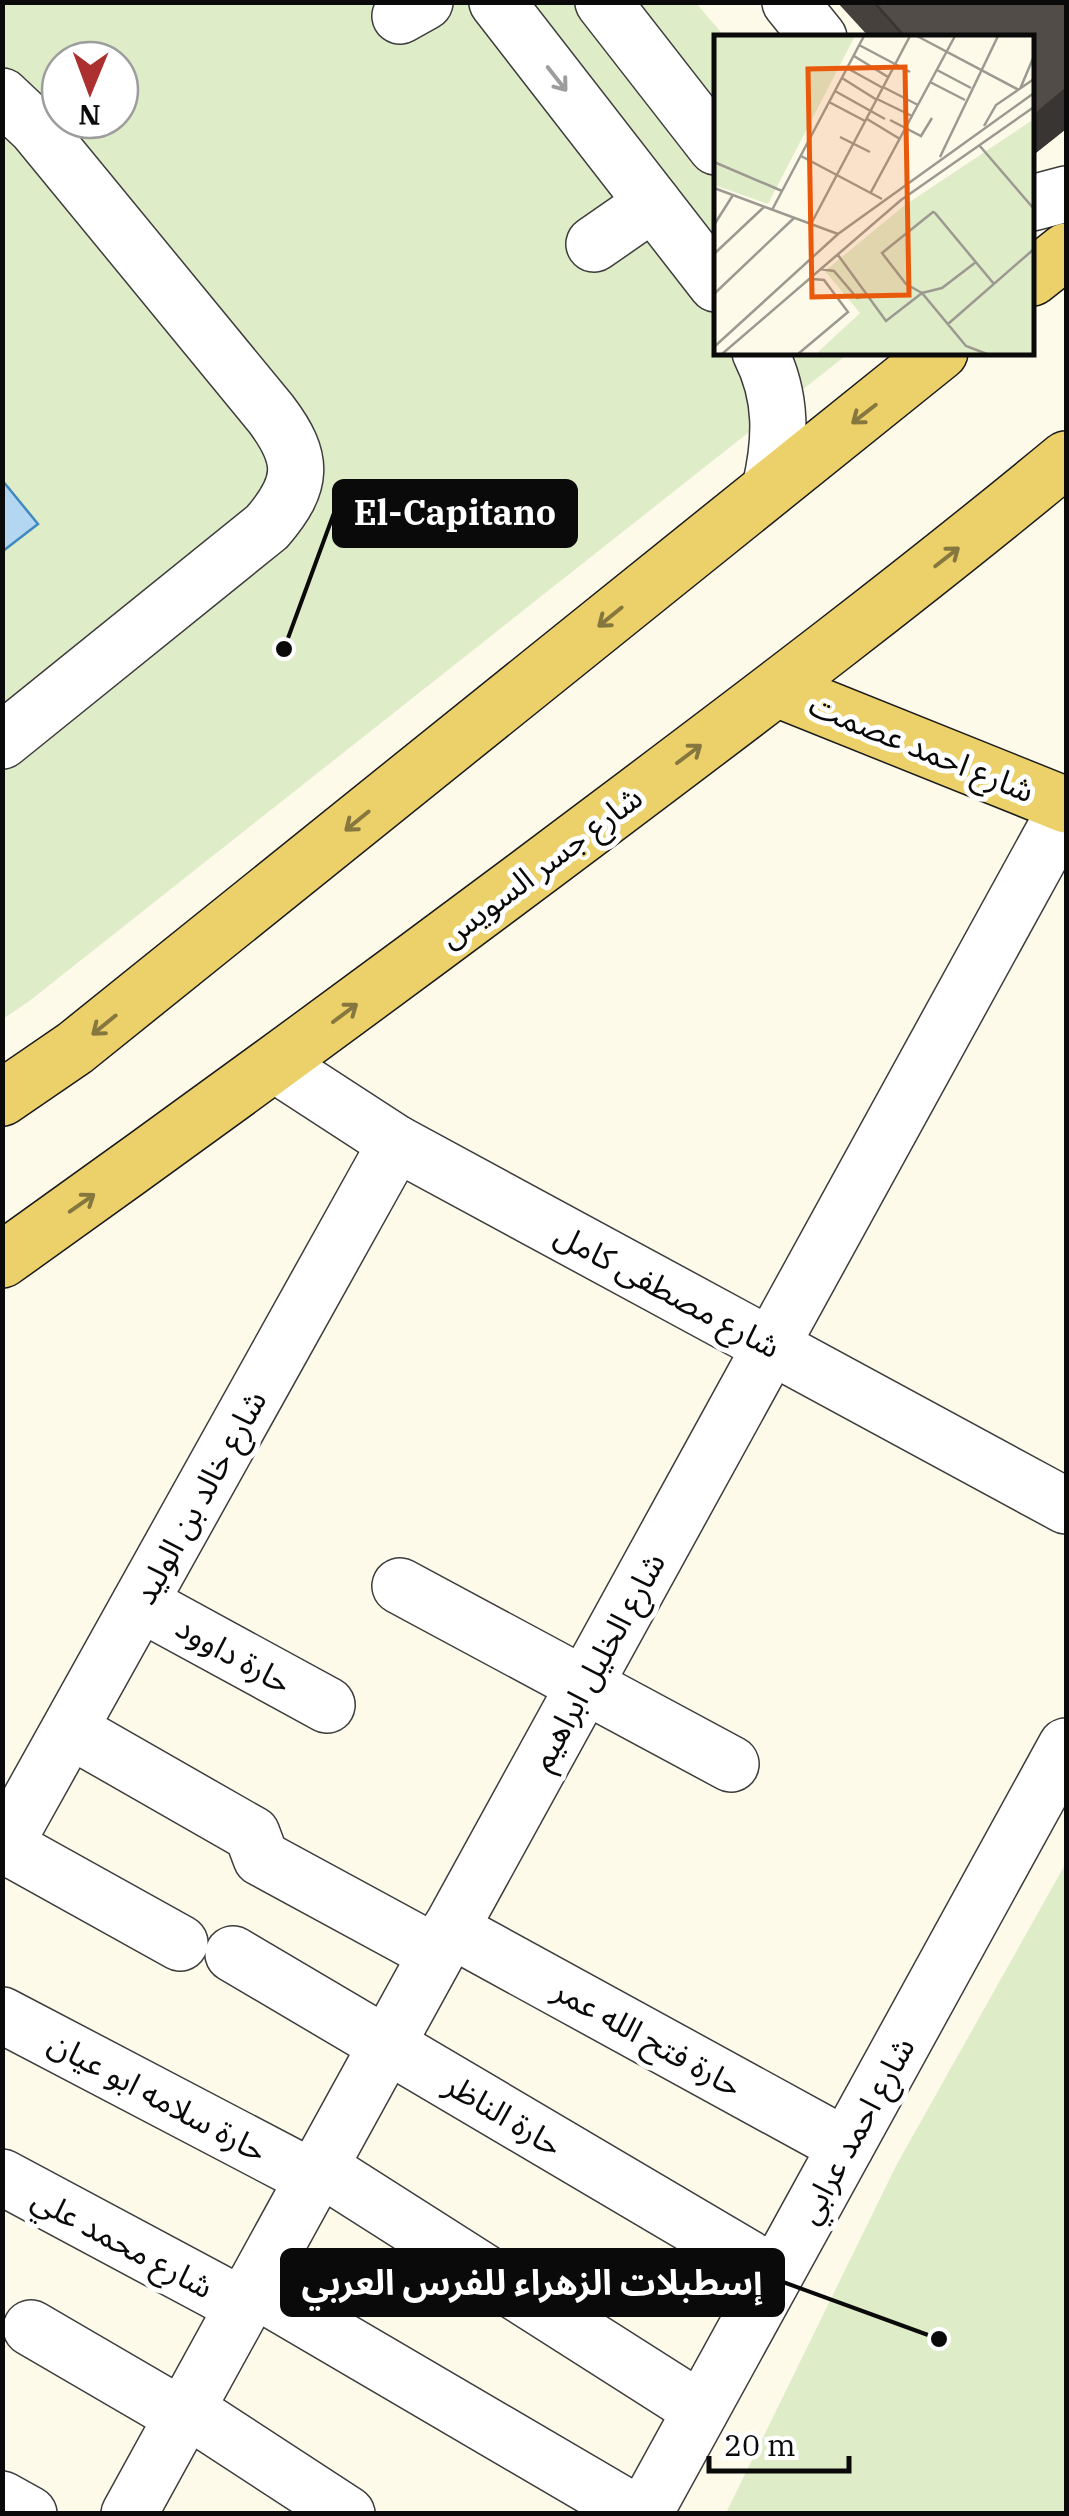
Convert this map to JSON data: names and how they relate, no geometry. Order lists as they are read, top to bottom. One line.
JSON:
{"streets":{"main road":["شارع احمد عصمت","شارع جسر السويس"],"street":["شارع مصطفى كامل","شارع خالد بن الوليد","حارة داوود","شارع الخليل ابراهيم","حارة فتح الله عمر","حارة سلامه ابو عيان","حارة الناظر","شارع احمد عرابي","شارع محمد علي"]},"crossings":[["شارع احمد عصمت","شارع جسر السويس"],["شارع احمد عصمت","شارع الخليل ابراهيم"],["شارع جسر السويس","شارع مصطفى كامل"],["شارع مصطفى كامل","شارع خالد بن الوليد"],["شارع مصطفى كامل","شارع الخليل ابراهيم"],["شارع خالد بن الوليد","حارة داوود"],["شارع خالد بن الوليد","حارة فتح الله عمر"],["شارع الخليل ابراهيم","حارة فتح الله عمر"],["شارع الخليل ابراهيم","حارة سلامه ابو عيان"],["شارع الخليل ابراهيم","حارة الناظر"],["شارع الخليل ابراهيم","شارع محمد علي"],["حارة فتح الله عمر","شارع احمد عرابي"],["حارة سلامه ابو عيان","شارع احمد عرابي"],["حارة الناظر","شارع احمد عرابي"],["شارع احمد عرابي","شارع محمد علي"]],"places":["El-Capitano","إسطبلات الزهراء للفرس العربي"],"scale_bar":"20 m","north":"bottom"}
